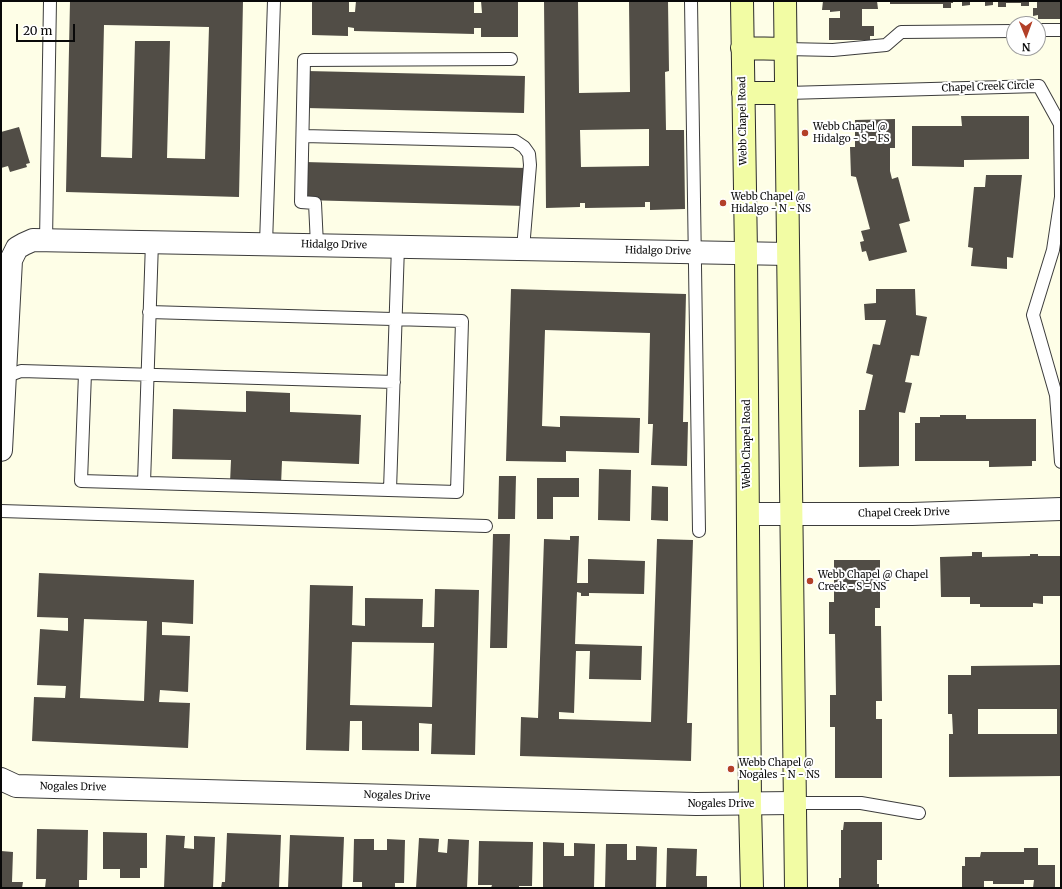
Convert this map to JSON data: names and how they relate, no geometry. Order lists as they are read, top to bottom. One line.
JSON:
{"streets":{"main road":["Webb Chapel Road"],"street":["Hidalgo Drive","Chapel Creek Drive","Nogales Drive"],"lane":["Chapel Creek Circle"]},"crossings":[["Webb Chapel Road","Hidalgo Drive"],["Webb Chapel Road","Chapel Creek Drive"],["Webb Chapel Road","Nogales Drive"]],"places":["Webb Chapel @ Hidalgo - S - FS","Webb Chapel @ Hidalgo - N - NS","Webb Chapel @ Chapel Creek - S - NS","Webb Chapel @ Nogales - N - NS"],"scale_bar":"20 m","north":"bottom"}
